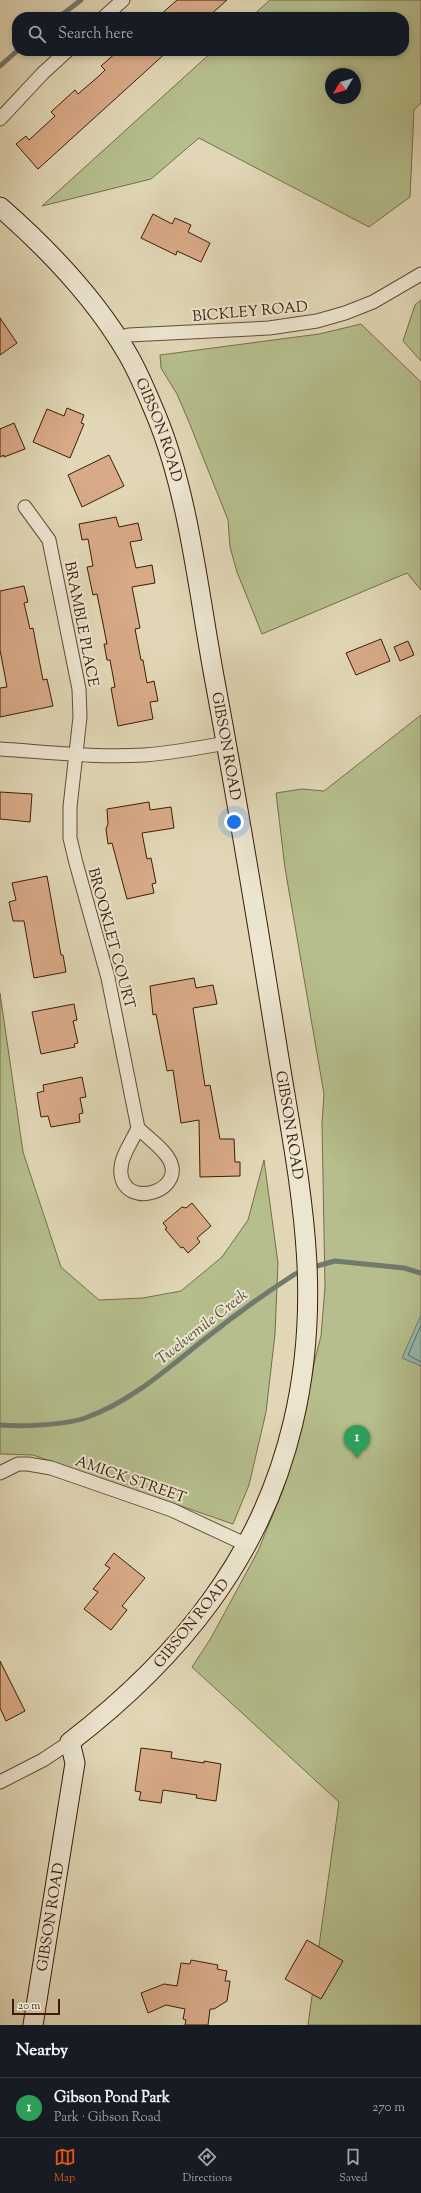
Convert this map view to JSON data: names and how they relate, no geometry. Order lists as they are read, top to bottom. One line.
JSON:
{"streets":{"street":["BICKLEY ROAD","GIBSON ROAD","BRAMBLE PLACE","BROOKLET COURT","AMICK STREET"]},"crossings":[["BICKLEY ROAD","GIBSON ROAD"],["GIBSON ROAD","AMICK STREET"],["BRAMBLE PLACE","BROOKLET COURT"]],"water":["Twelvemile Creek"],"scale_bar":"20 m","north":"bottom left","page":{"search":"Search here","pins":"1","scale":"20 m","heading":"Nearby","list":[{"mark":"1","name":"Gibson Pond Park","note":"Park · Gibson Road","value":"270 m"}],"nav":["Map","Directions","Saved"]}}
